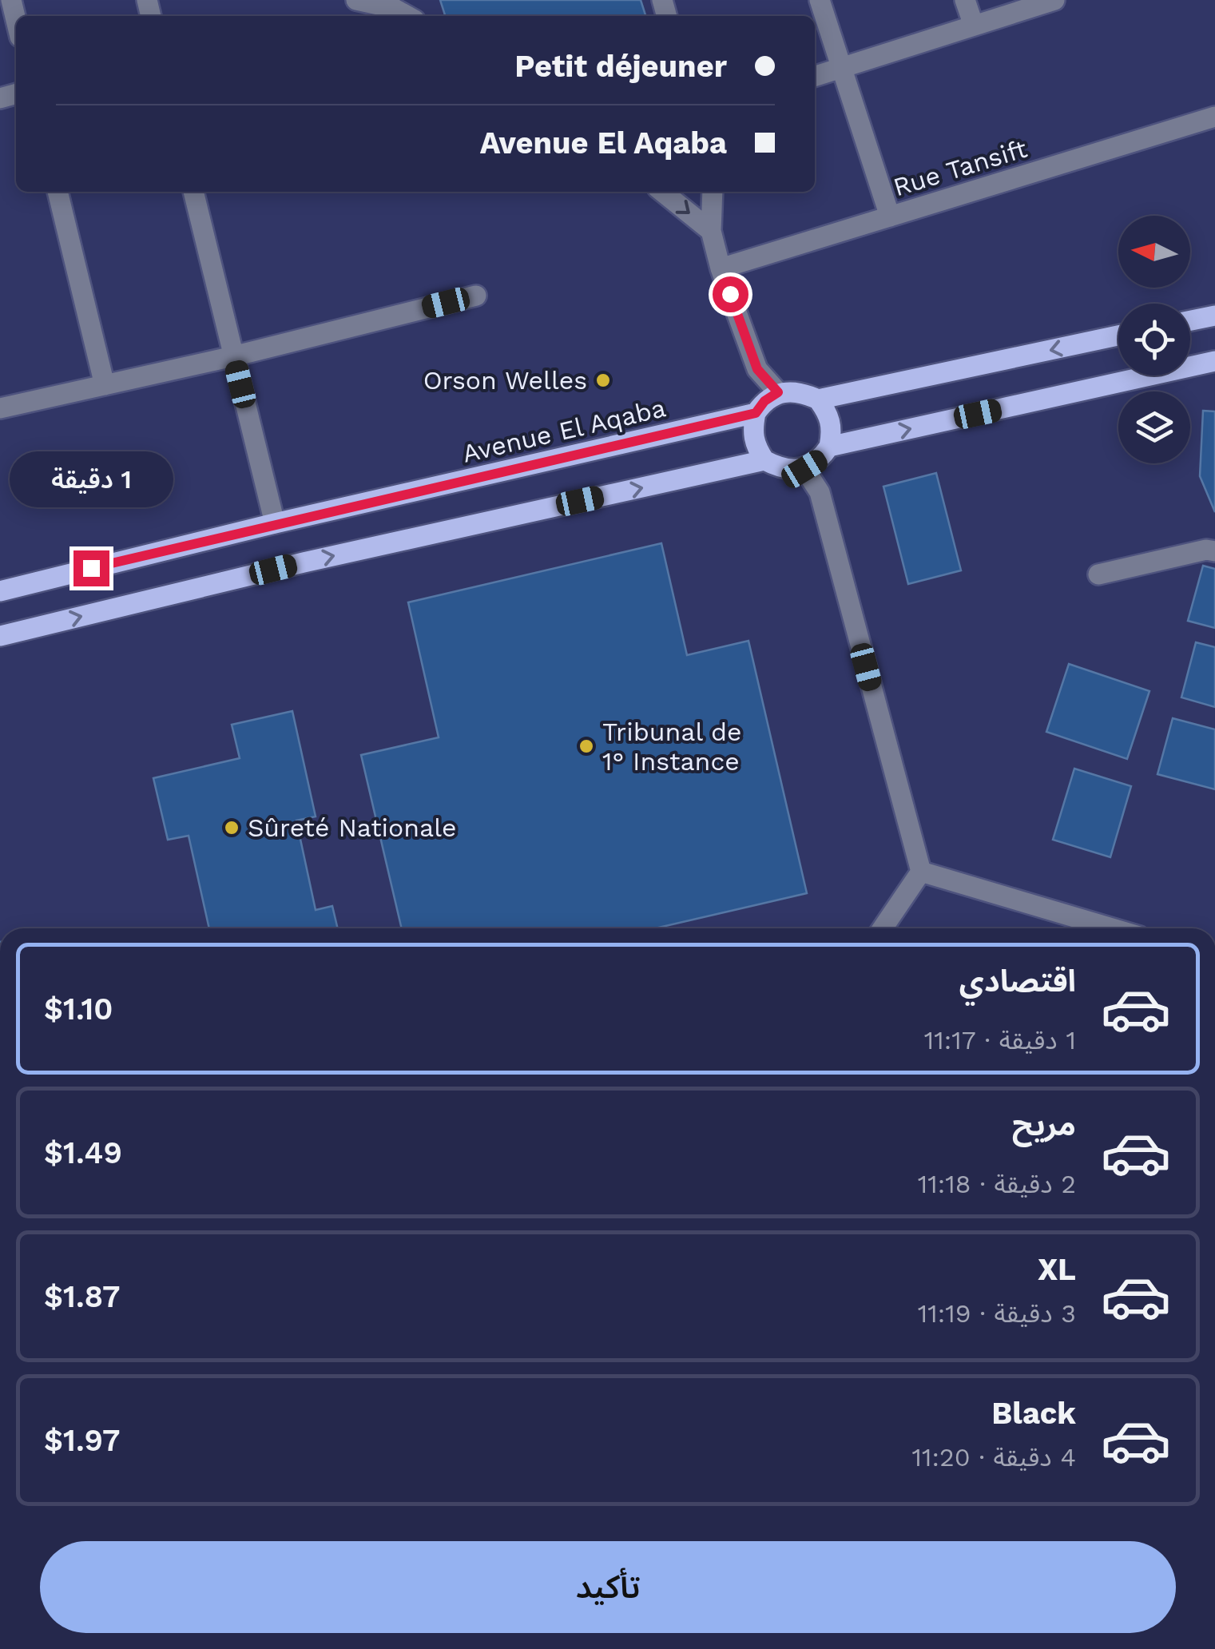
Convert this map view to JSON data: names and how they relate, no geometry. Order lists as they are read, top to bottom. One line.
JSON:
{"streets":{"main road":["Avenue El Aqaba"],"street":["Rue Tansift"]},"places":["Orson Welles","Tribunal de 1° Instance","Sûreté Nationale"],"north":"left","page":{"banner":["Petit déjeuner","Avenue El Aqaba"],"bubble":"1 دقيقة","list":[{"name":"اقتصادي","note":"1 دقيقة · 11:17","value":"$1.10"},{"name":"مريح","note":"2 دقيقة · 11:18","value":"$1.49"},{"name":"XL","note":"3 دقيقة · 11:19","value":"$1.87"},{"name":"Black","note":"4 دقيقة · 11:20","value":"$1.97"}],"buttons":"تأكيد"}}
